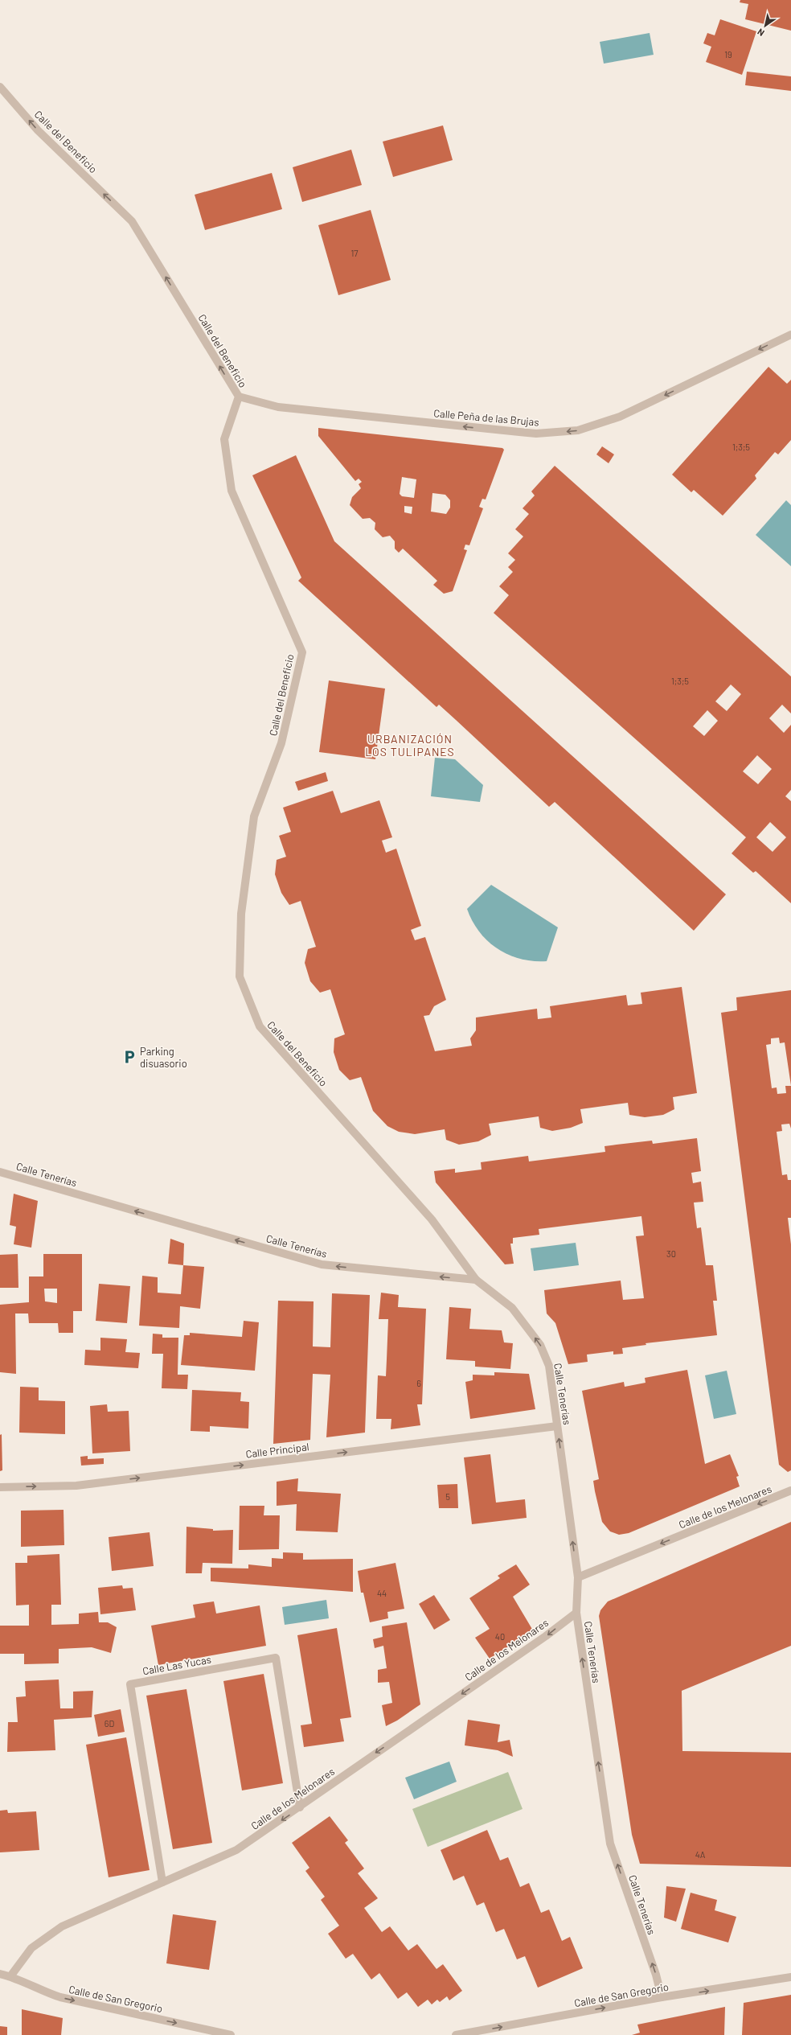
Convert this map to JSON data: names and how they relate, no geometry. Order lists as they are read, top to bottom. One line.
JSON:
{"streets":{"street":["Calle del Beneficio","Calle Peña de las Brujas","Calle Tenerías","Calle Principal","Calle de los Melonares","Calle Las Yucas","Calle de San Gregorio"]},"crossings":[["Calle del Beneficio","Calle Peña de las Brujas"],["Calle del Beneficio","Calle Tenerías"],["Calle Tenerías","Calle Principal"],["Calle Tenerías","Calle de los Melonares"],["Calle Tenerías","Calle de San Gregorio"],["Calle de los Melonares","Calle Las Yucas"],["Calle de los Melonares","Calle de San Gregorio"]],"one_way":["Calle Peña de las Brujas","Calle Tenerías","Calle Principal","Calle de los Melonares","Calle de San Gregorio"],"districts":["URBANIZACIÓN LOS TULIPANES"],"places":{"parking":["Parking disuasorio"]},"house_numbers":["19","17","1;3;5","1;3;5","30","6","5","44","40","6D","4A"],"north":"bottom left"}
